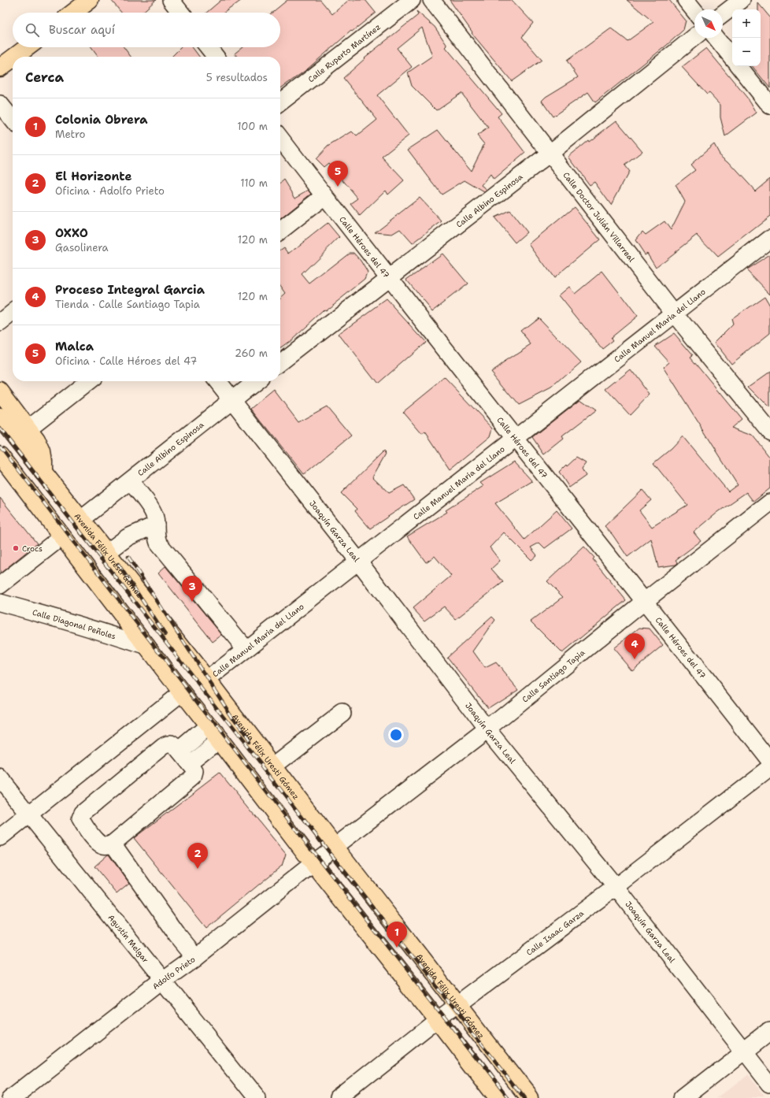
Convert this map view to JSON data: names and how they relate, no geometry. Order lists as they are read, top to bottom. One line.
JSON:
{"streets":{"main road":["Avenida Félix Uresti Gómez"],"street":["Calle Ruperto Martínez","Calle Albino Espinosa","Calle Doctor Julián Villarreal","Calle Héroes del 47","Calle Manuel Maria del Llano","Joaquín Garza Leal","Calle Diagonal Peñoles","Calle Santiago Tapia","Calle Isaac Garza","Agustín Melgar","Adolfo Prieto"]},"crossings":[["Calle Albino Espinosa","Calle Doctor Julián Villarreal"],["Calle Albino Espinosa","Calle Héroes del 47"],["Calle Albino Espinosa","Joaquín Garza Leal"],["Calle Albino Espinosa","Avenida Félix Uresti Gómez"],["Calle Doctor Julián Villarreal","Calle Manuel Maria del Llano"],["Calle Héroes del 47","Calle Manuel Maria del Llano"],["Calle Héroes del 47","Calle Santiago Tapia"],["Calle Manuel Maria del Llano","Joaquín Garza Leal"],["Calle Manuel Maria del Llano","Avenida Félix Uresti Gómez"],["Joaquín Garza Leal","Calle Santiago Tapia"],["Joaquín Garza Leal","Calle Isaac Garza"],["Avenida Félix Uresti Gómez","Calle Santiago Tapia"],["Avenida Félix Uresti Gómez","Calle Isaac Garza"],["Avenida Félix Uresti Gómez","Adolfo Prieto"],["Calle Santiago Tapia","Adolfo Prieto"],["Agustín Melgar","Adolfo Prieto"]],"places":["Crocs"],"north":"bottom right","page":{"map_buttons":["+","−"],"search":"Buscar aquí","heading":["Cerca","5 resultados"],"list":[{"mark":"1","name":"Colonia Obrera","note":"Metro","value":"100 m"},{"mark":"2","name":"El Horizonte","note":"Oficina · Adolfo Prieto","value":"110 m"},{"mark":"3","name":"OXXO","note":"Gasolinera","value":"120 m"},{"mark":"4","name":"Proceso Integral Garcia","note":"Tienda · Calle Santiago Tapia","value":"120 m"},{"mark":"5","name":"Malca","note":"Oficina · Calle Héroes del 47","value":"260 m"}],"pins":["5","3","4","2","1"]}}
